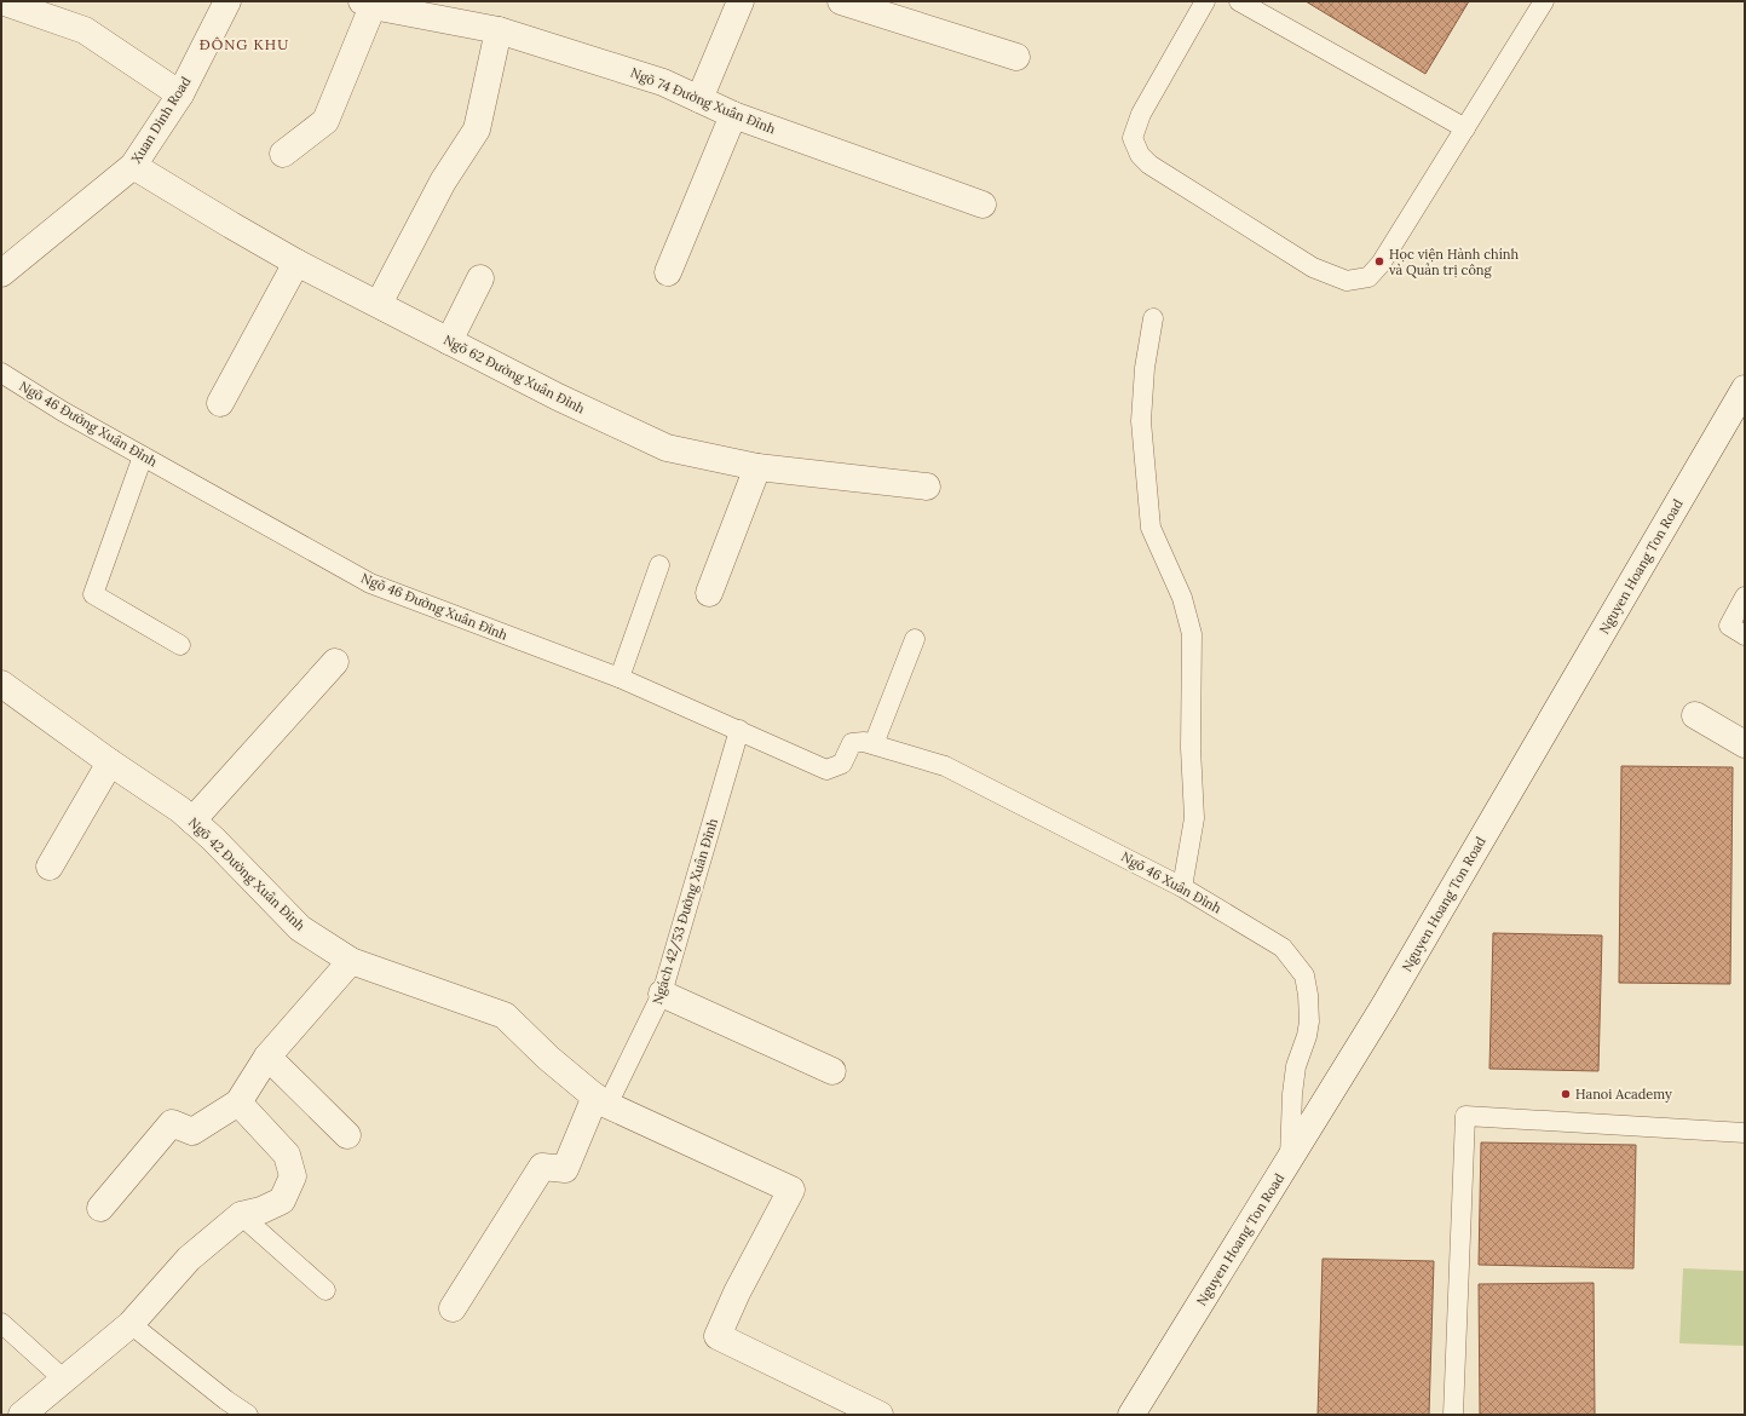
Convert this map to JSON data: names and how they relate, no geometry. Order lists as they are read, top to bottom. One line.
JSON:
{"streets":{"street":["Ngõ 74 Đường Xuân Đỉnh","Xuan Dinh Road","Ngõ 62 Đường Xuân Đỉnh","Nguyen Hoang Ton Road","Ngõ 42 Đường Xuân Đỉnh"],"lane":["Ngõ 46 Đường Xuân Đỉnh","Ngõ 46 Xuân Đỉnh","Ngách 42/53 Đường Xuân Đỉnh"]},"crossings":[["Xuan Dinh Road","Ngõ 62 Đường Xuân Đỉnh"],["Ngõ 46 Đường Xuân Đỉnh","Ngõ 46 Xuân Đỉnh"],["Ngõ 46 Đường Xuân Đỉnh","Ngách 42/53 Đường Xuân Đỉnh"],["Nguyen Hoang Ton Road","Ngõ 46 Xuân Đỉnh"],["Ngõ 42 Đường Xuân Đỉnh","Ngách 42/53 Đường Xuân Đỉnh"]],"districts":["ĐÔNG KHU"],"places":["Học viện Hành chính và Quản trị công","Hanoi Academy"]}
